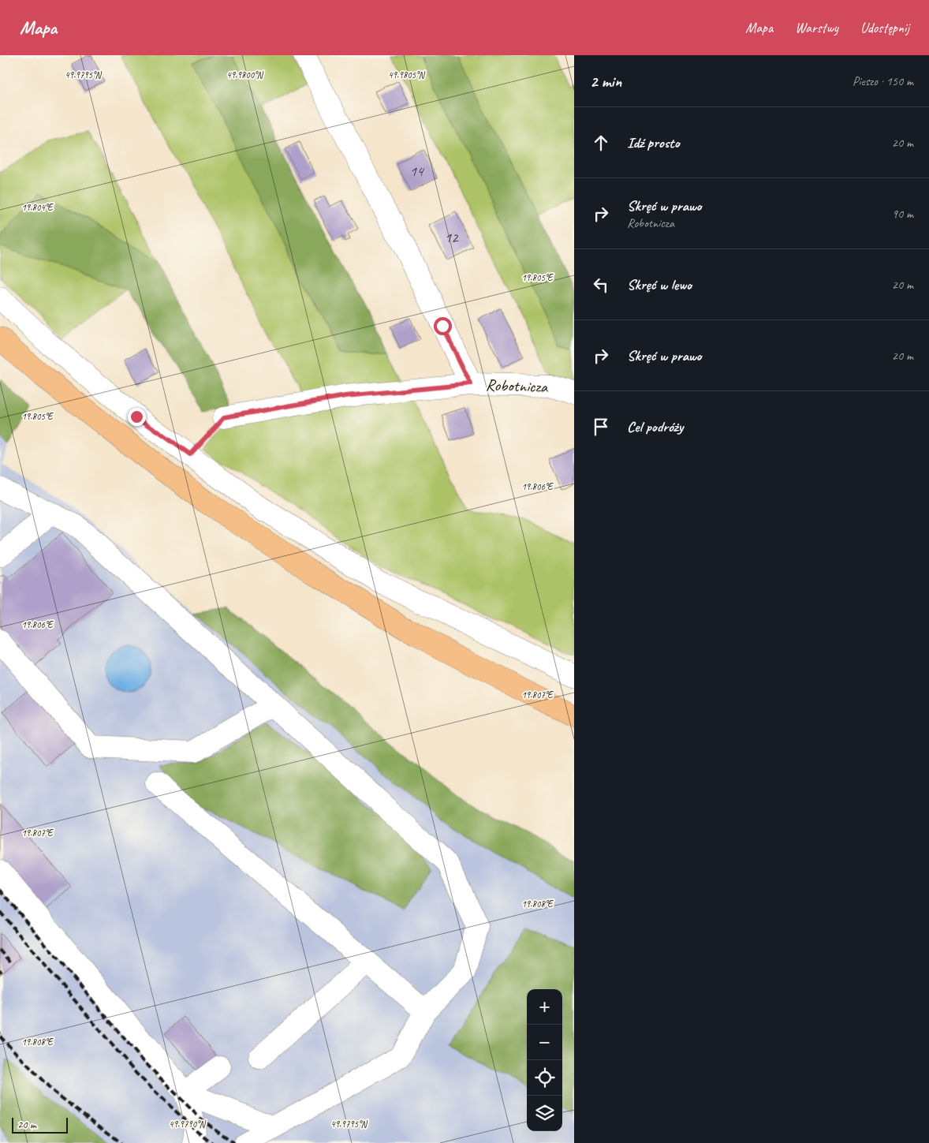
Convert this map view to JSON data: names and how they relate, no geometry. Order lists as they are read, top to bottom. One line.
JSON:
{"streets":{"street":["Robotnicza"]},"house_numbers":["14","12"],"scale_bar":"20 m","page":{"header":"Mapa","nav":["Mapa","Warstwy","Udostępnij"],"heading":["2 min","Pieszo · 150 m"],"list":[["Idź prosto","20 m"],["Skręć w prawo","Robotnicza","90 m"],["Skręć w lewo","20 m"],["Skręć w prawo","20 m"],"Cel podróży"],"map_buttons":["+","−"],"scale":"20 m"},"coordinates":["49.9795°N","49.9800°N","49.9805°N","19.804°E","19.805°E","19.806°E","19.807°E","19.808°E","49.9790°N"]}
